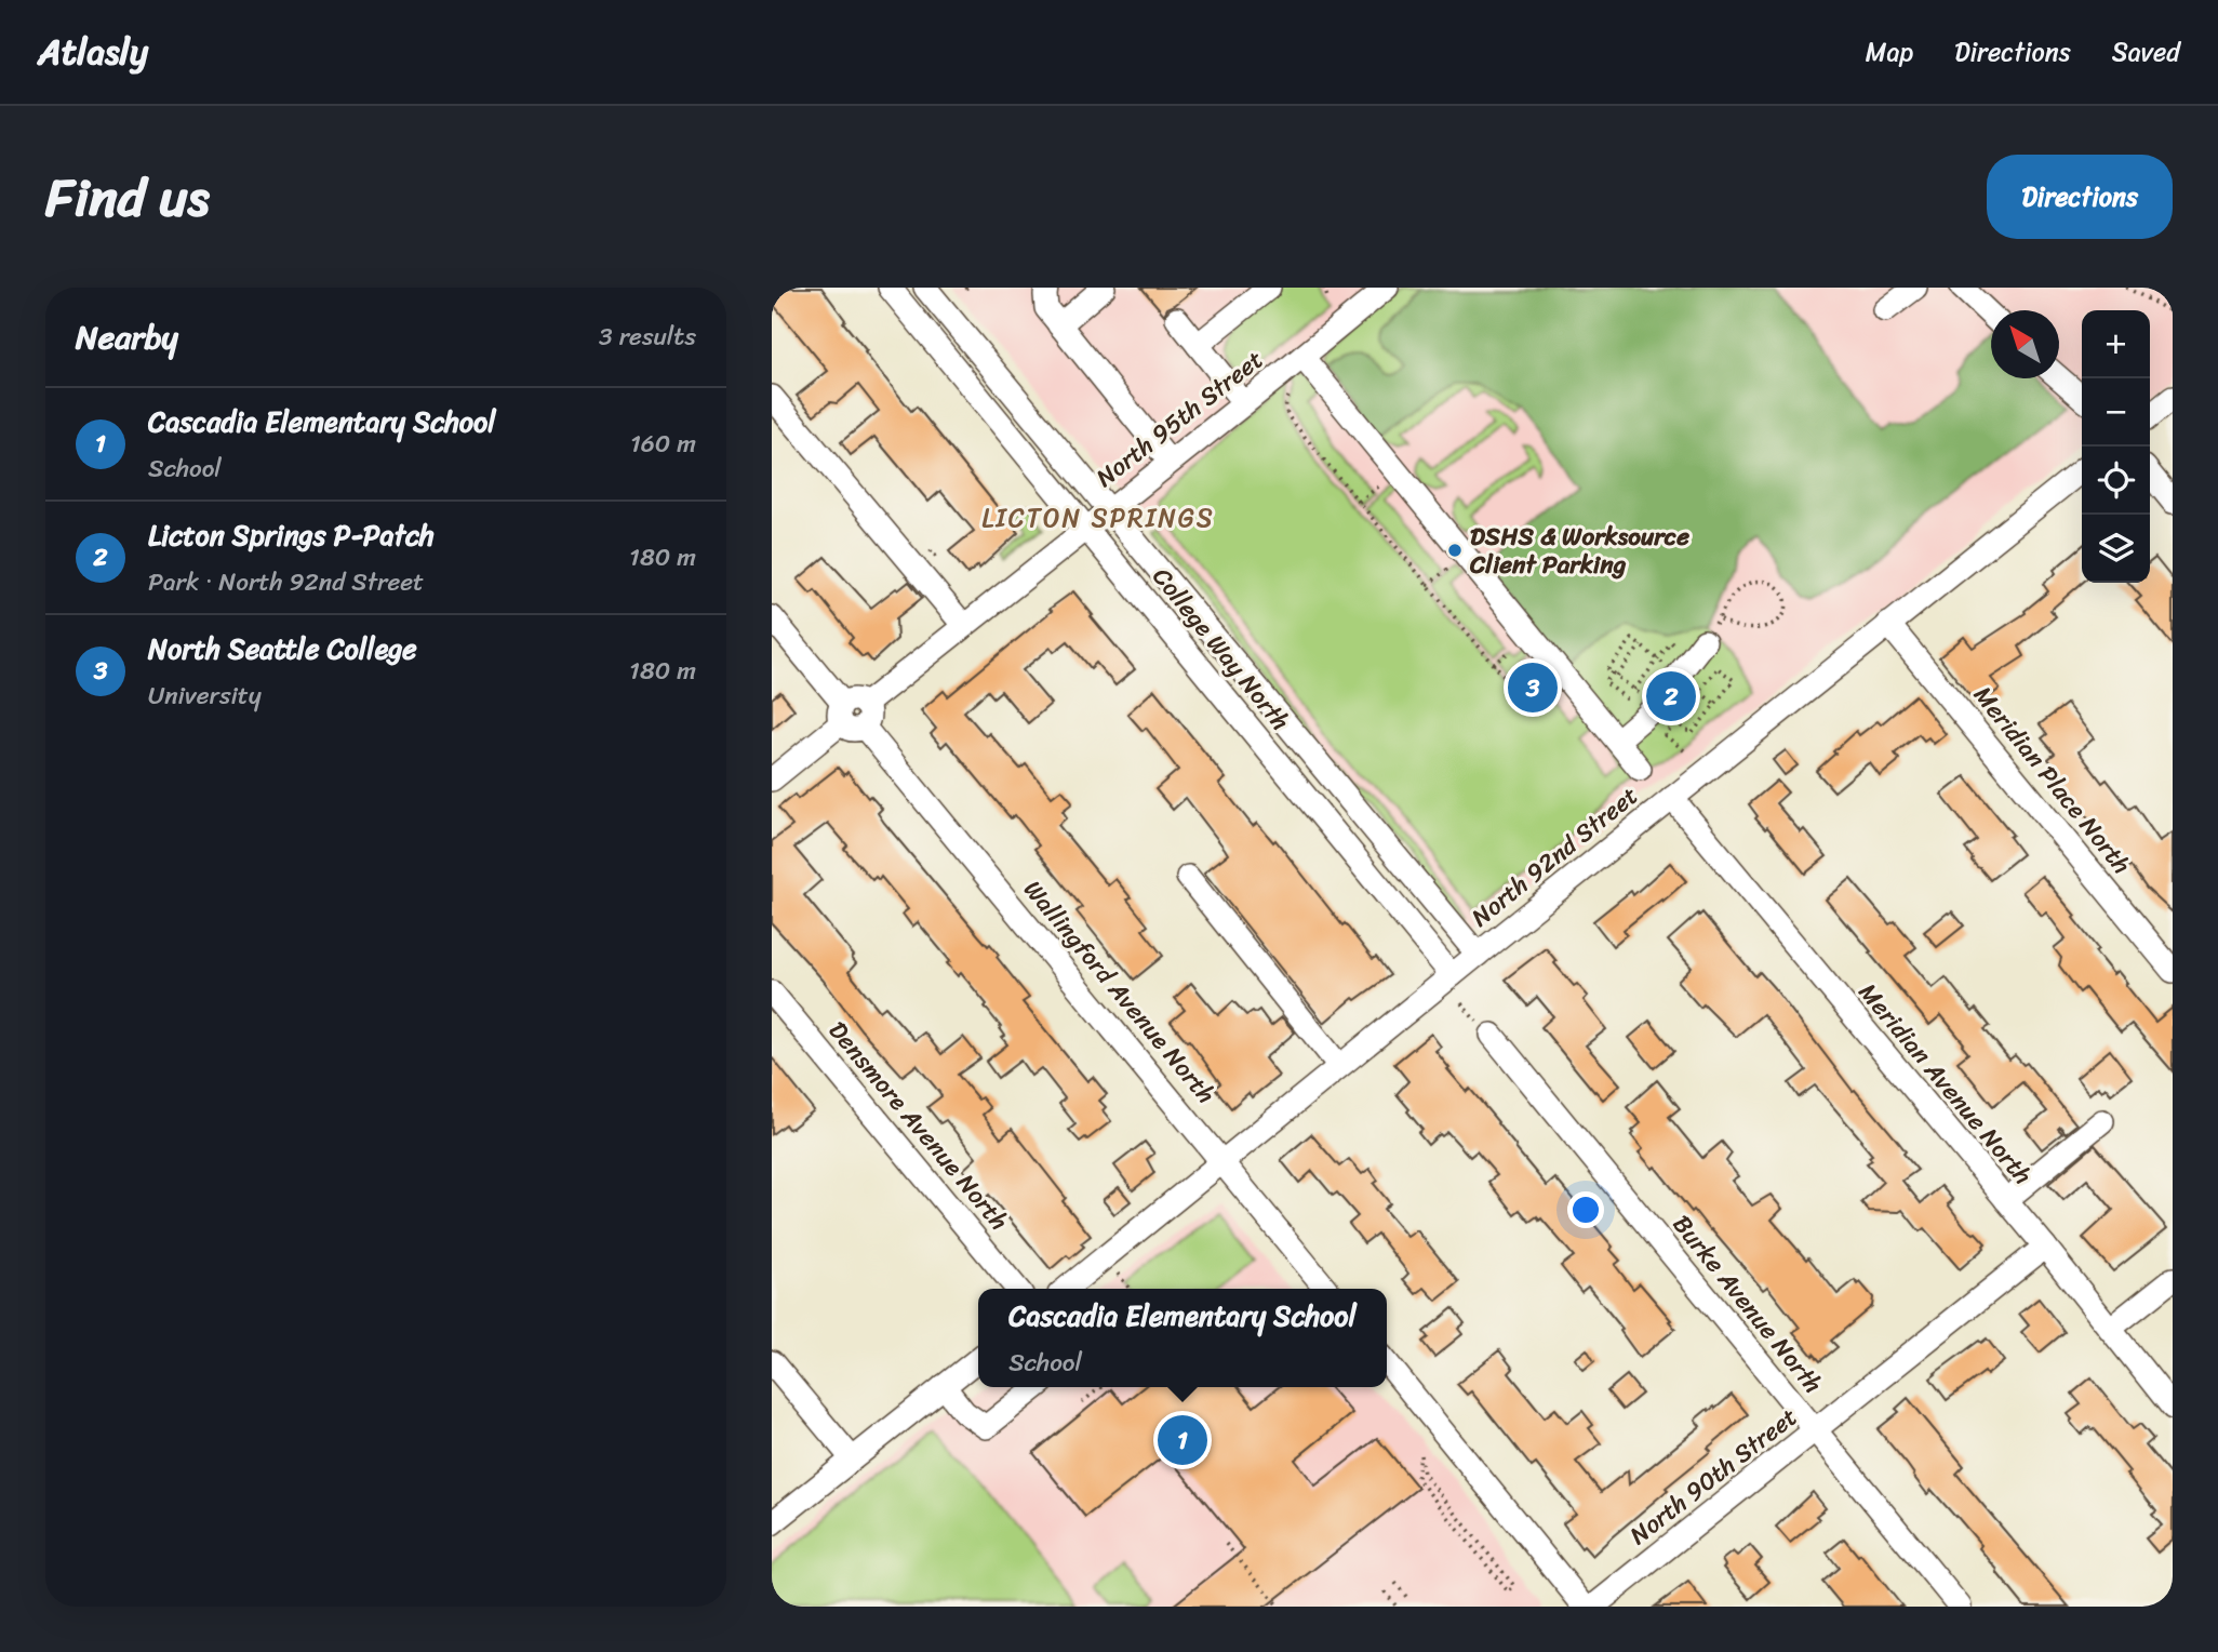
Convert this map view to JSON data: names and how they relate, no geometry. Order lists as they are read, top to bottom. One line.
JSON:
{"streets":{"street":["North 95th Street","College Way North","Meridian Place North","North 92nd Street","Wallingford Avenue North","Meridian Avenue North","Densmore Avenue North","Burke Avenue North","North 90th Street"]},"crossings":[["North 95th Street","College Way North"],["North 95th Street","Wallingford Avenue North"],["College Way North","North 92nd Street"],["Meridian Place North","North 92nd Street"],["North 92nd Street","Wallingford Avenue North"],["North 92nd Street","Meridian Avenue North"],["Meridian Avenue North","North 90th Street"],["Burke Avenue North","North 90th Street"]],"districts":["LICTON SPRINGS"],"places":["DSHS & Worksource Client Parking"],"north":"top left","page":{"header":"Atlasly","nav":["Map","Directions","Saved"],"title":"Find us","buttons":"Directions","heading":["Nearby","3 results"],"map_buttons":["+","−"],"list":[{"mark":"1","name":"Cascadia Elementary School","note":"School","value":"160 m"},{"mark":"2","name":"Licton Springs P-Patch","note":"Park · North 92nd Street","value":"180 m"},{"mark":"3","name":"North Seattle College","note":"University","value":"180 m"}],"pins":["3","2","1"],"popup":["Cascadia Elementary School","School"]}}
